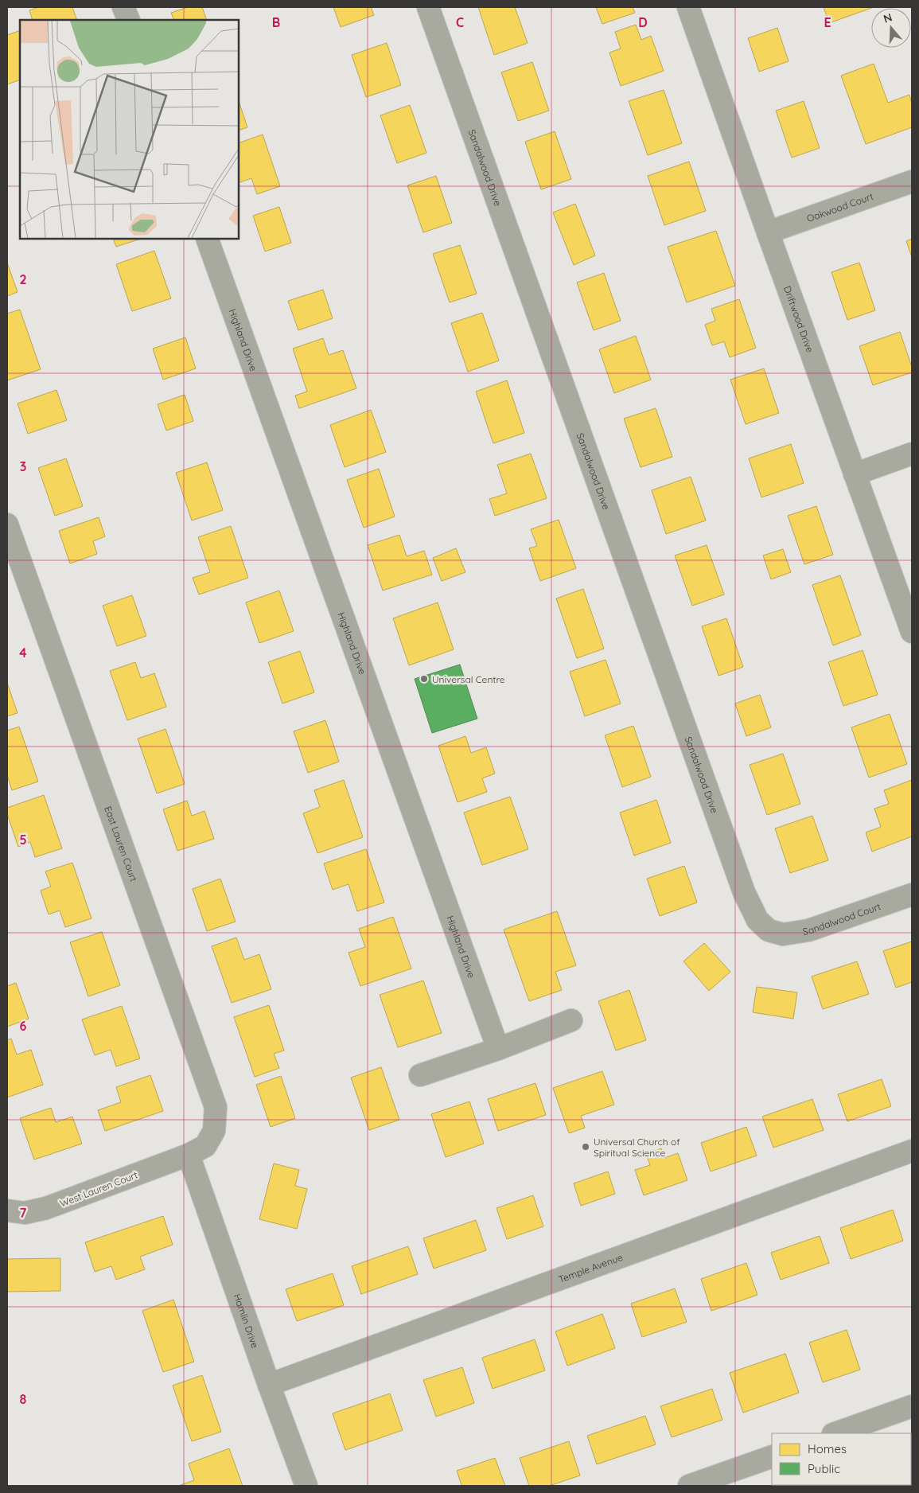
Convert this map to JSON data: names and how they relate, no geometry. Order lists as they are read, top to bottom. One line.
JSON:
{"streets":{"street":["Sandalwood Drive","Oakwood Court","Driftwood Drive","Highland Drive","East Lauren Court","Sandalwood Court","West Lauren Court","Temple Avenue","Hamlin Drive"]},"crossings":[["Sandalwood Drive","Sandalwood Court"],["Oakwood Court","Driftwood Drive"],["East Lauren Court","West Lauren Court"],["East Lauren Court","Hamlin Drive"],["West Lauren Court","Hamlin Drive"],["Temple Avenue","Hamlin Drive"]],"places":["Universal Centre","Universal Church of Spiritual Science"],"legend":["Homes","Public"],"north":"top","grid":{"columns":["B","C","D","E"],"rows":["2","3","4","5","6","7","8"]}}
